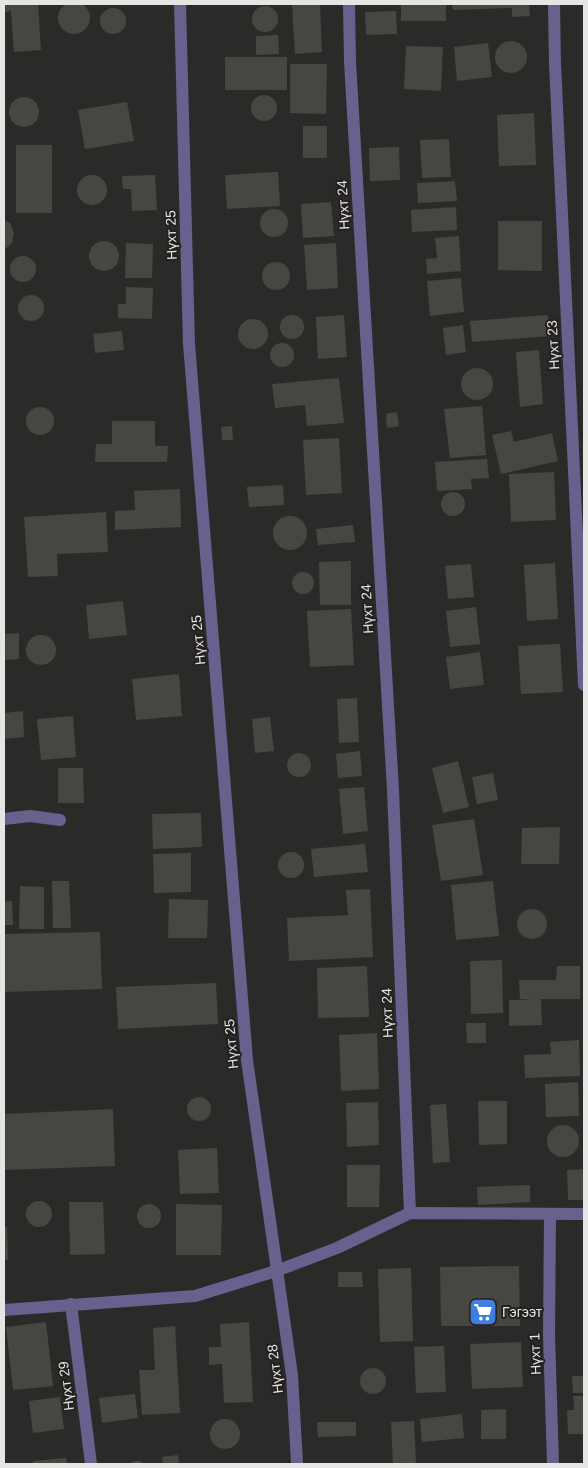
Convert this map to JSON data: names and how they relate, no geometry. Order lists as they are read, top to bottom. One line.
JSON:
{"streets":{"street":["Нүхт 24","Нүхт 25","Нүхт 23","Нүхт 1","Нүхт 28","Нүхт 29"]},"crossings":[["Нүхт 25","Нүхт 28"]],"places":{"supermarket":["Гэгээт"]}}
